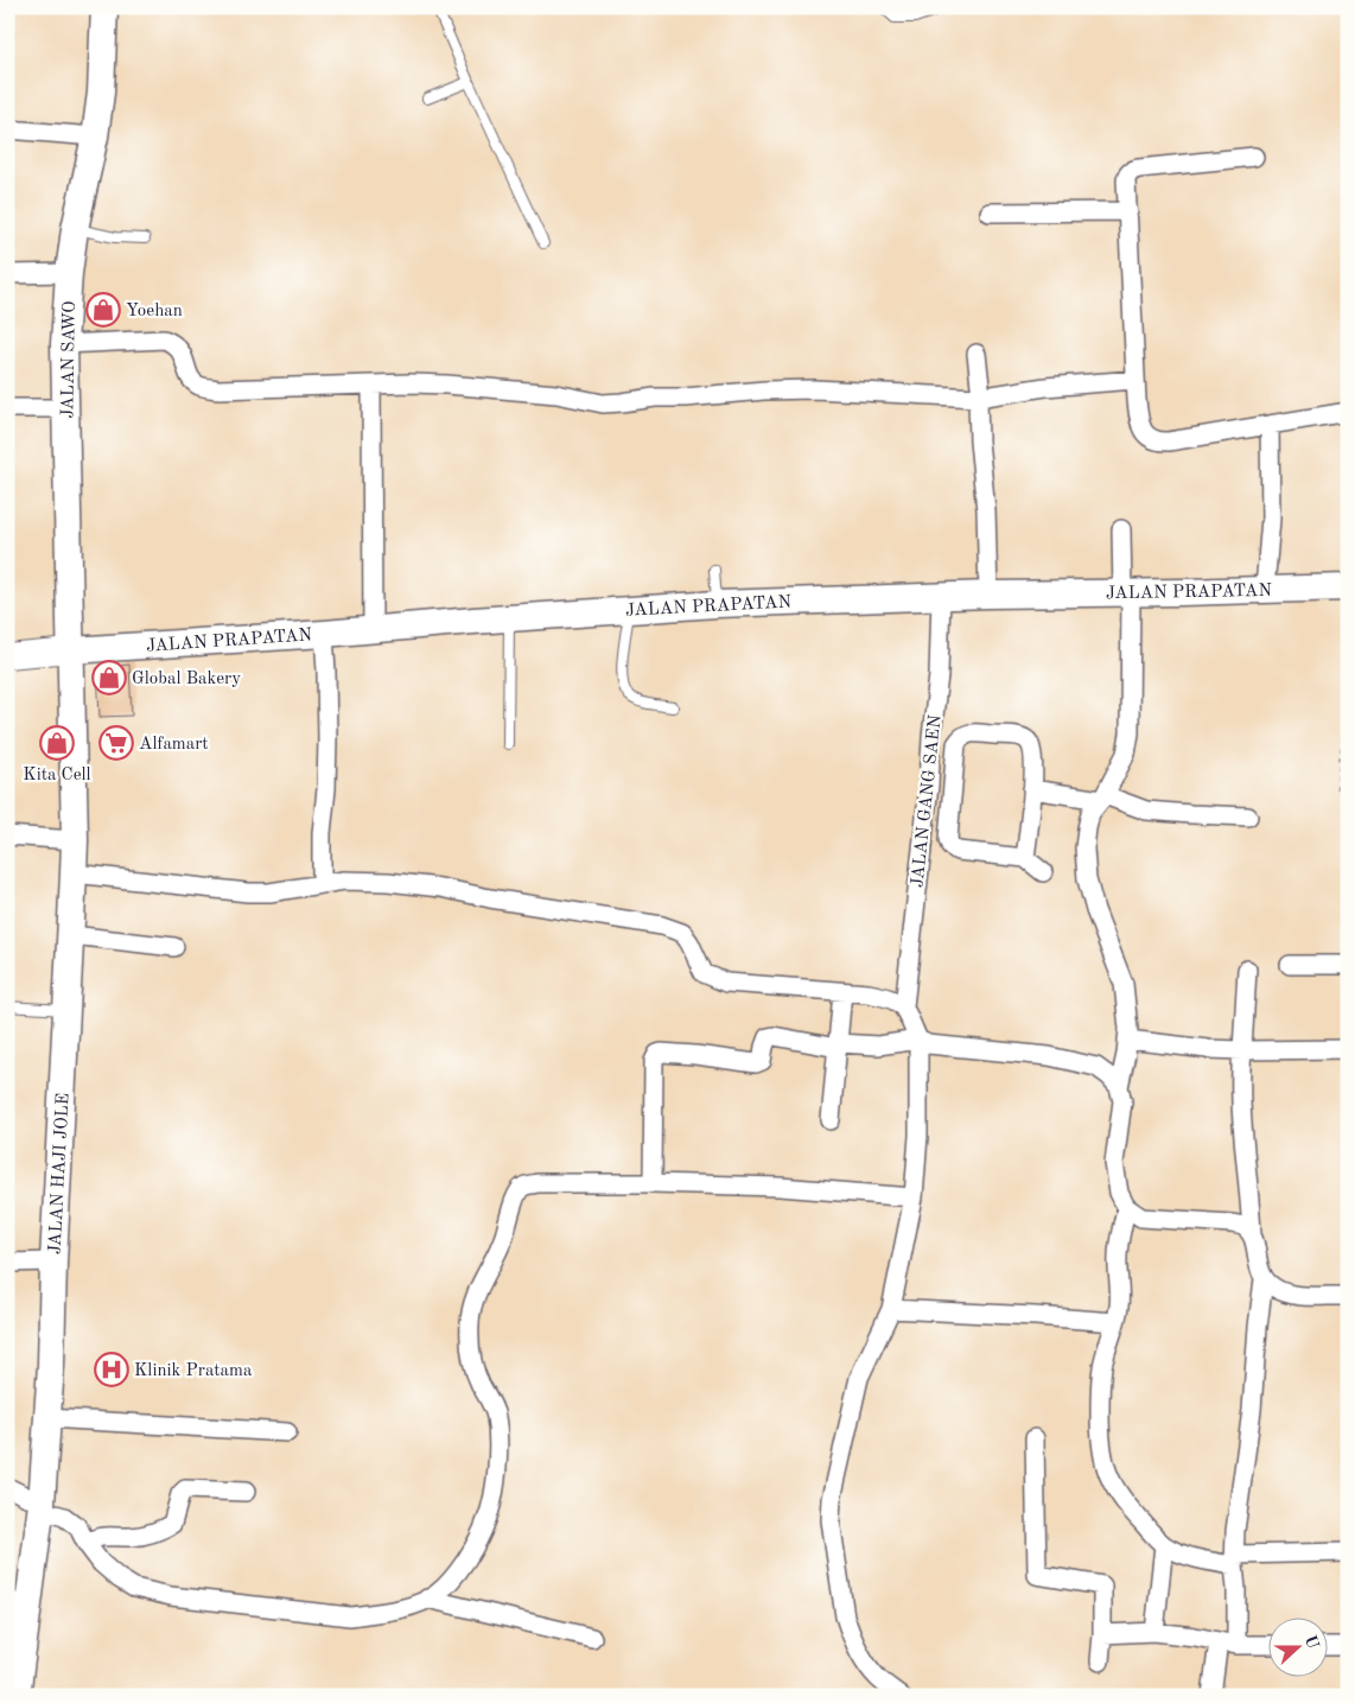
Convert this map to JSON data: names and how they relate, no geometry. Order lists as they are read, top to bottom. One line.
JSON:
{"streets":{"main road":["JALAN SAWO","JALAN PRAPATAN","JALAN HAJI JOLE"],"street":["JALAN GANG SAEN"]},"crossings":[["JALAN SAWO","JALAN PRAPATAN"],["JALAN SAWO","JALAN HAJI JOLE"],["JALAN PRAPATAN","JALAN GANG SAEN"],["JALAN PRAPATAN","JALAN HAJI JOLE"]],"places":{"shop":["Yoehan","Global Bakery","Kita Cell"],"supermarket":["Alfamart"],"hospital":["Klinik Pratama"]},"north":"right"}
